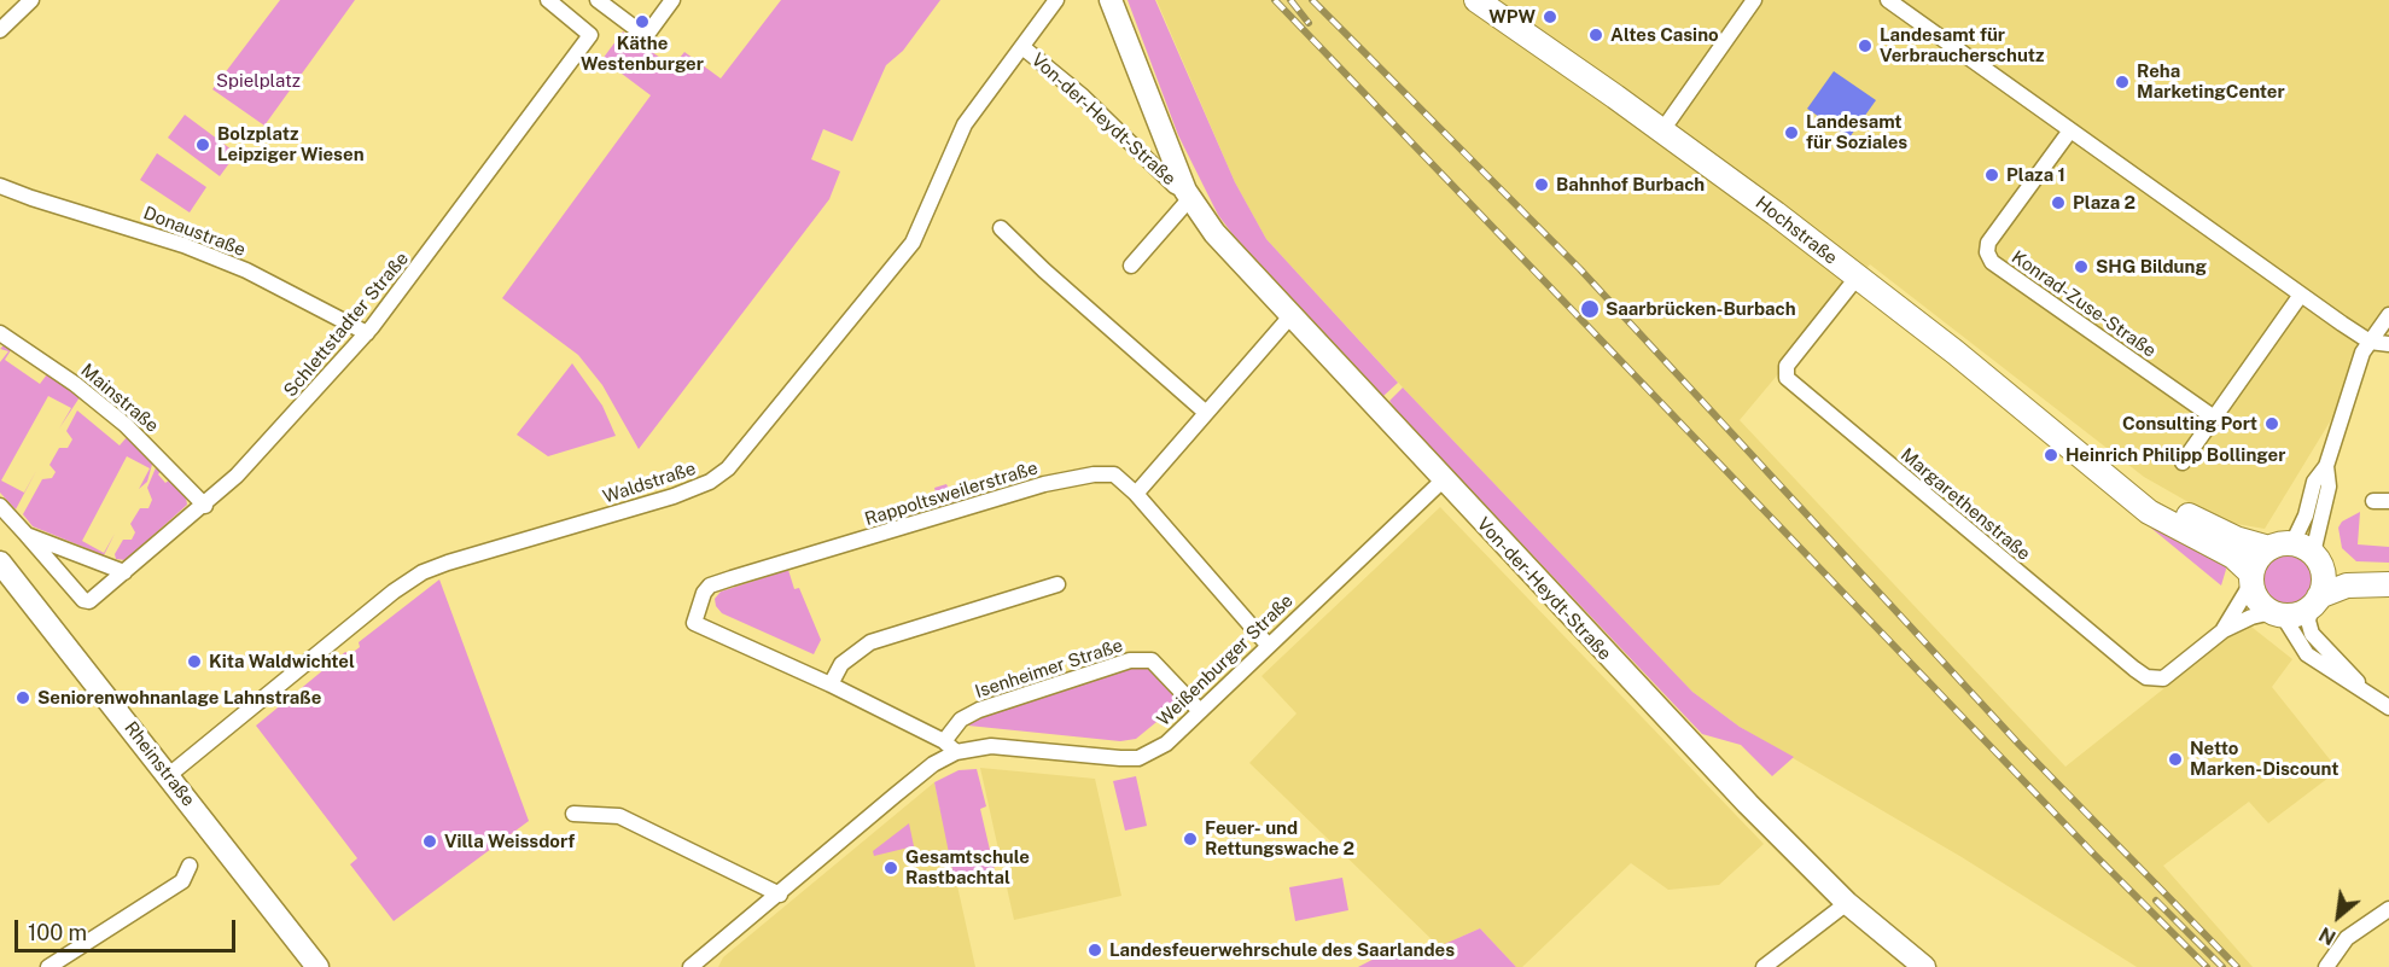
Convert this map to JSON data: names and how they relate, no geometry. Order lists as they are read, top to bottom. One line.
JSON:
{"streets":{"main road":["Von-der-Heydt-Straße","Hochstraße","Rheinstraße"],"street":["Donaustraße","Konrad-Zuse-Straße","Schlettstadter Straße","Mainstraße","Waldstraße","Rappoltsweilerstraße","Margarethenstraße","Weißenburger Straße","Isenheimer Straße"]},"crossings":[["Von-der-Heydt-Straße","Waldstraße"],["Von-der-Heydt-Straße","Weißenburger Straße"],["Hochstraße","Margarethenstraße"],["Donaustraße","Schlettstadter Straße"],["Schlettstadter Straße","Mainstraße"],["Waldstraße","Rheinstraße"],["Weißenburger Straße","Isenheimer Straße"]],"parks":["Spielplatz"],"places":["WPW","Käthe Westenburger","Altes Casino","Landesamt für Verbraucherschutz","Reha MarketingCenter","Landesamt für Soziales","Bolzplatz Leipziger Wiesen","Plaza 1","Bahnhof Burbach","Plaza 2","SHG Bildung","Saarbrücken-Burbach","Consulting Port","Heinrich Philipp Bollinger","Kita Waldwichtel","Seniorenwohnanlage Lahnstraße","Netto Marken-Discount","Feuer- und Rettungswache 2","Villa Weissdorf","Gesamtschule Rastbachtal","Landesfeuerwehrschule des Saarlandes"],"scale_bar":"100 m","north":"bottom left"}
